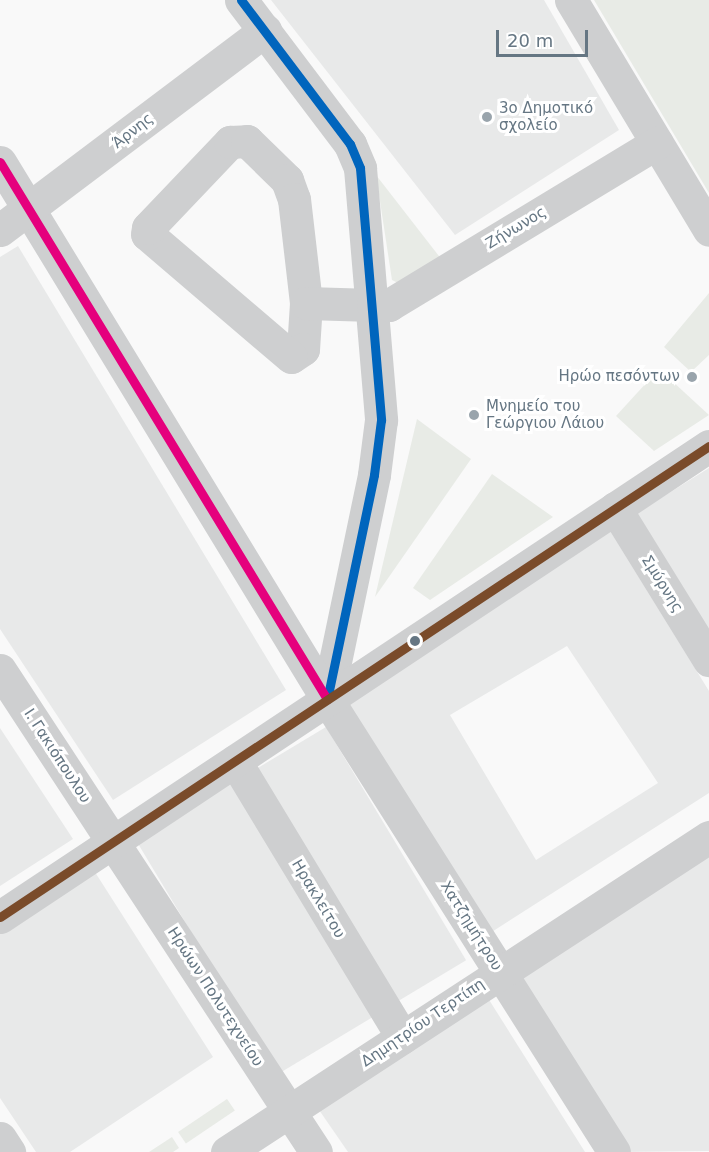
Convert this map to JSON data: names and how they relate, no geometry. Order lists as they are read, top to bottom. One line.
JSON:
{"streets":{"street":["Άρνης","Ζήνωνος","Σμύρνης","Ι. Γακιόπουλου","Ηρακλείτου","Χατζημήτρου","Ηρώων Πολυτεχνείου","Δημητρίου Τερτίπη"]},"crossings":[["Άρνης","Χατζημήτρου"],["Ι. Γακιόπουλου","Ηρώων Πολυτεχνείου"],["Ηρακλείτου","Δημητρίου Τερτίπη"],["Χατζημήτρου","Δημητρίου Τερτίπη"],["Ηρώων Πολυτεχνείου","Δημητρίου Τερτίπη"]],"places":["3ο Δημοτικό σχολείο","Ηρώο πεσόντων","Μνημείο του Γεώργιου Λάιου"],"scale_bar":"20 m"}
